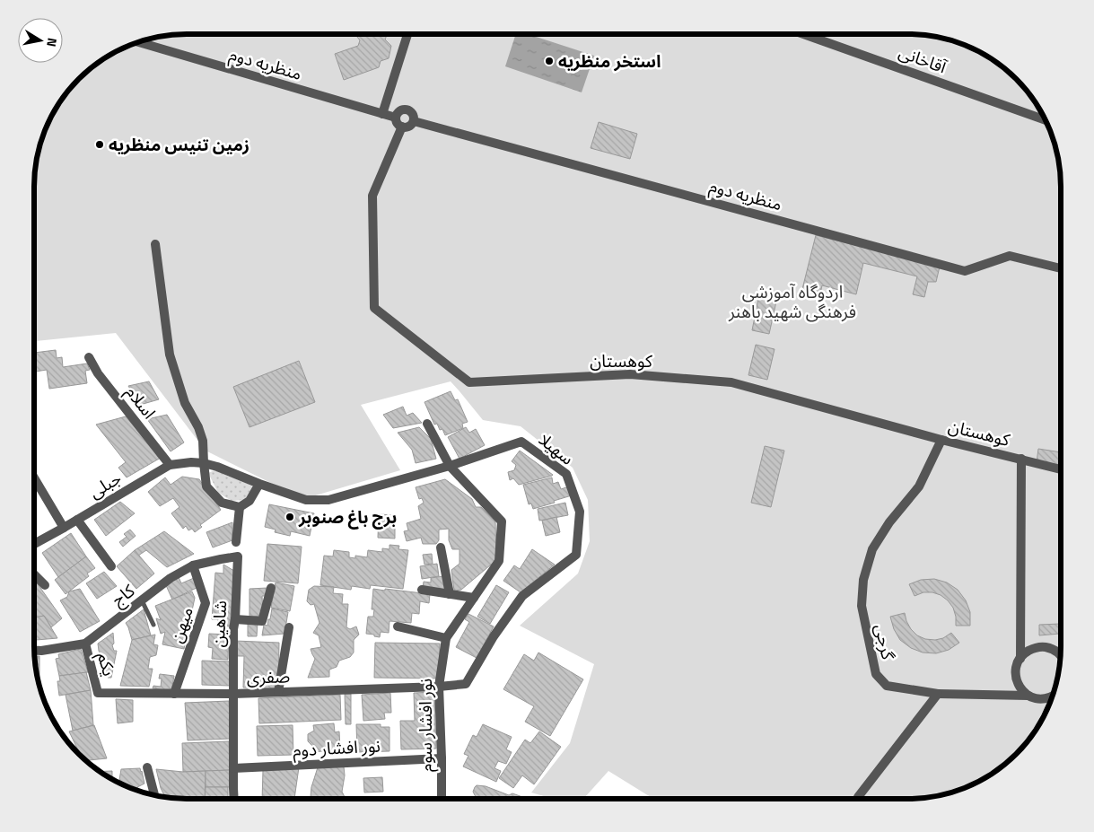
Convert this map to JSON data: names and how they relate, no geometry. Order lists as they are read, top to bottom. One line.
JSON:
{"streets":{"street":["آقاخانی","منظریه دوم","کوهستان","اسلام","سهیلا","جبلی","کاج","شاهین","میهن","گرجی","یکم","صفری","نور افشار سوم","نور افشار دوم"]},"crossings":[["منظریه دوم","کوهستان"],["کوهستان","گرجی"],["اسلام","جبلی"],["سهیلا","جبلی"],["سهیلا","صفری"],["سهیلا","نور افشار سوم"],["کاج","شاهین"],["کاج","میهن"],["کاج","یکم"],["شاهین","صفری"],["شاهین","نور افشار دوم"],["میهن","صفری"],["یکم","صفری"],["صفری","نور افشار سوم"],["نور افشار سوم","نور افشار دوم"]],"parks":["اردوگاه آموزشی فرهنگی شهید باهنر"],"places":["استخر منظریه","زمین تنیس منظریه","برج باغ صنوبر"],"north":"right"}
